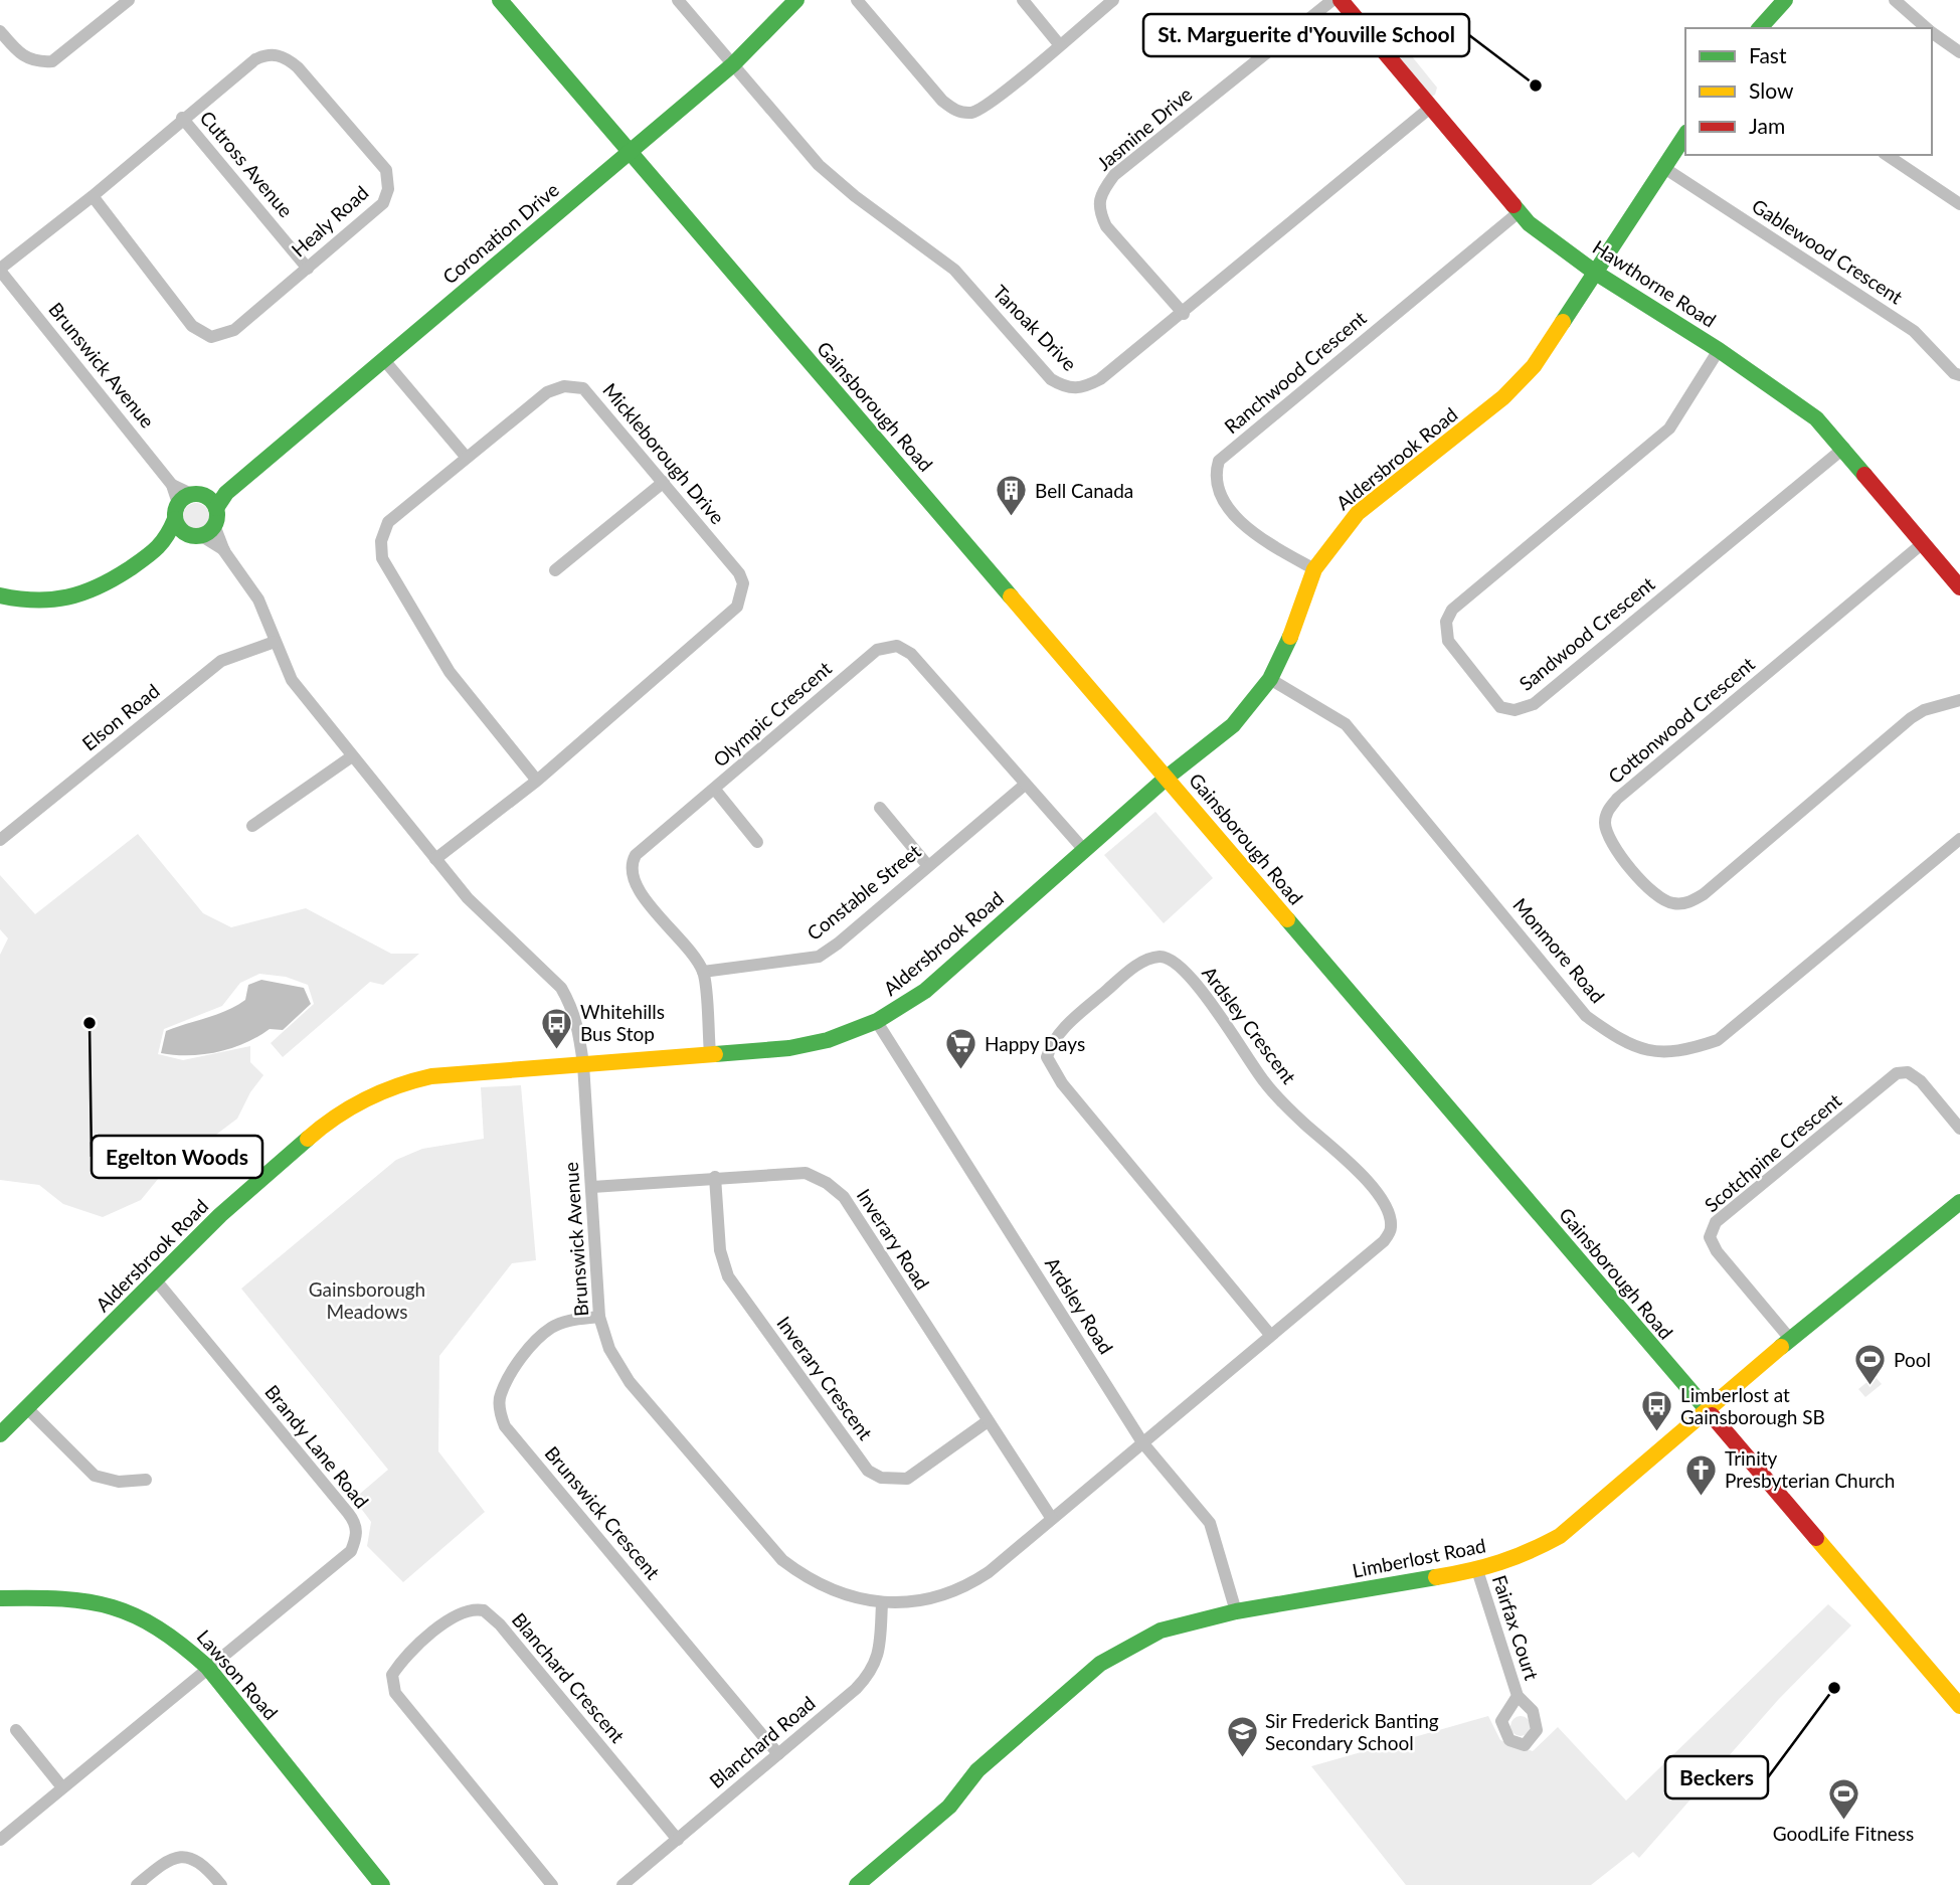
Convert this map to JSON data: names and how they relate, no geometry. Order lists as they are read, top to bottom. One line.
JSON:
{"streets":{"street":["Jasmine Drive","Cutross Avenue","Healy Road","Coronation Drive","Gablewood Crescent","Hawthorne Road","Tanoak Drive","Brunswick Avenue","Ranchwood Crescent","Gainsborough Road","Mickleborough Drive","Aldersbrook Road","Sandwood Crescent","Olympic Crescent","Elson Road","Cottonwood Crescent","Constable Street","Monmore Road","Ardsley Crescent","Scotchpine Crescent","Inverary Road","Ardsley Road","Inverary Crescent","Brandy Lane Road","Brunswick Crescent","Limberlost Road","Fairfax Court","Lawson Road","Blanchard Crescent","Blanchard Road"]},"crossings":[["Jasmine Drive","Tanoak Drive"],["Cutross Avenue","Healy Road"],["Healy Road","Brunswick Avenue"],["Coronation Drive","Tanoak Drive"],["Coronation Drive","Brunswick Avenue"],["Coronation Drive","Gainsborough Road"],["Gablewood Crescent","Aldersbrook Road"],["Hawthorne Road","Tanoak Drive"],["Hawthorne Road","Ranchwood Crescent"],["Hawthorne Road","Aldersbrook Road"],["Hawthorne Road","Sandwood Crescent"],["Hawthorne Road","Cottonwood Crescent"],["Brunswick Avenue","Mickleborough Drive"],["Brunswick Avenue","Aldersbrook Road"],["Brunswick Avenue","Elson Road"],["Brunswick Avenue","Ardsley Crescent"],["Brunswick Avenue","Inverary Road"],["Brunswick Avenue","Ardsley Road"],["Brunswick Avenue","Brunswick Crescent"],["Brunswick Avenue","Blanchard Road"],["Ranchwood Crescent","Aldersbrook Road"],["Gainsborough Road","Aldersbrook Road"],["Gainsborough Road","Limberlost Road"],["Aldersbrook Road","Olympic Crescent"],["Aldersbrook Road","Monmore Road"],["Aldersbrook Road","Ardsley Road"],["Aldersbrook Road","Brandy Lane Road"],["Olympic Crescent","Constable Street"],["Ardsley Crescent","Ardsley Road"],["Scotchpine Crescent","Limberlost Road"],["Inverary Road","Inverary Crescent"],["Ardsley Road","Limberlost Road"],["Brandy Lane Road","Lawson Road"],["Brunswick Crescent","Blanchard Road"],["Limberlost Road","Fairfax Court"],["Blanchard Crescent","Blanchard Road"]],"parks":["Gainsborough Meadows"],"places":{"other":["St. Marguerite d'Youville School","Egelton Woods","Beckers"],"building":["Bell Canada"],"bus stop":["Whitehills Bus Stop","Limberlost at Gainsborough SB"],"supermarket":["Happy Days"],"sports":["Pool","GoodLife Fitness"],"church":["Trinity Presbyterian Church"],"school or university":["Sir Frederick Banting Secondary School"]},"legend":["Fast","Slow","Jam"]}
